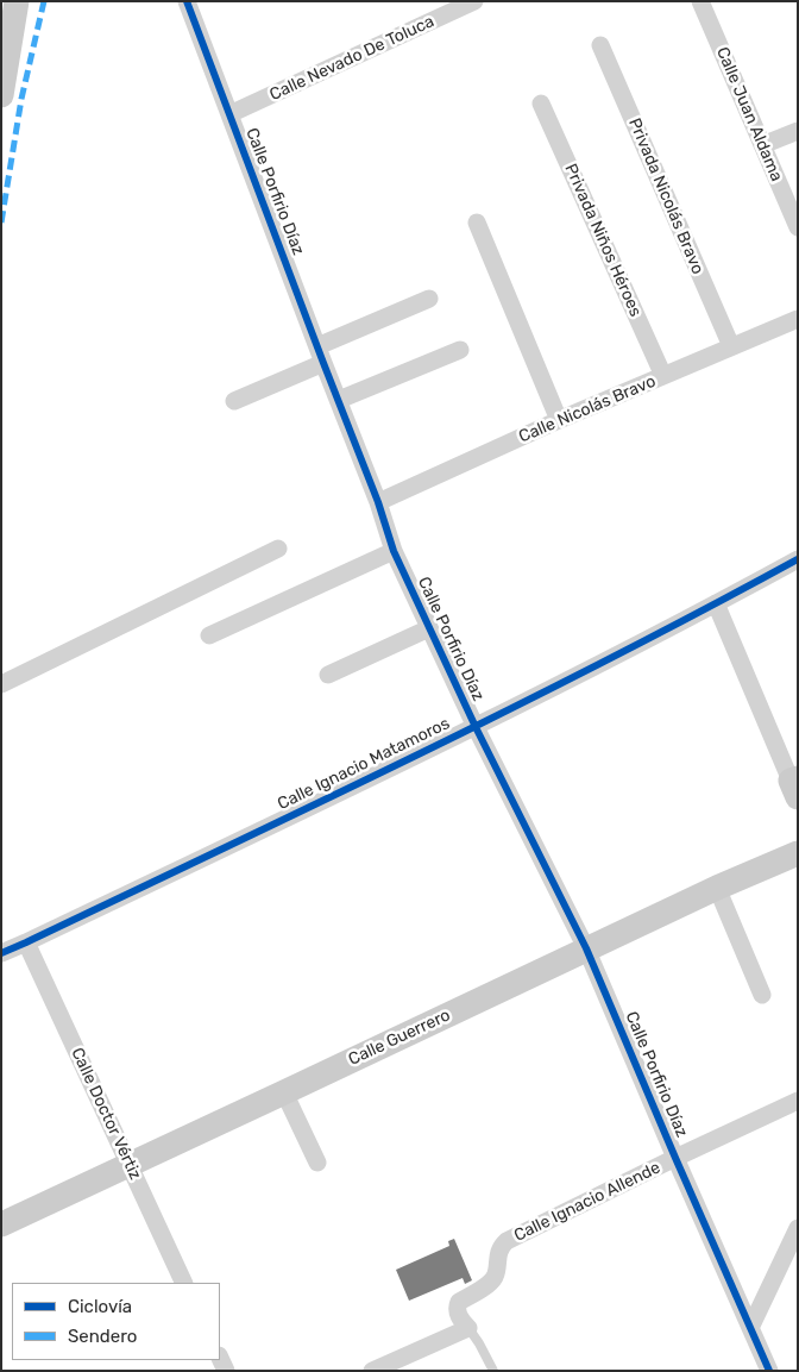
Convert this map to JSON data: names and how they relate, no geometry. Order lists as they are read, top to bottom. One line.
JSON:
{"streets":{"street":["Calle Nevado De Toluca","Calle Juan Aldama","Calle Porfirio Díaz","Privada Nicolás Bravo","Privada Niños Héroes","Calle Nicolás Bravo","Calle Ignacio Matamoros","Calle Guerrero","Calle Doctor Vértiz","Calle Ignacio Allende"]},"crossings":[["Calle Nevado De Toluca","Calle Porfirio Díaz"],["Calle Porfirio Díaz","Calle Nicolás Bravo"],["Calle Porfirio Díaz","Calle Ignacio Matamoros"],["Calle Porfirio Díaz","Calle Guerrero"],["Calle Porfirio Díaz","Calle Ignacio Allende"],["Privada Nicolás Bravo","Calle Nicolás Bravo"],["Privada Niños Héroes","Calle Nicolás Bravo"],["Calle Ignacio Matamoros","Calle Doctor Vértiz"],["Calle Guerrero","Calle Doctor Vértiz"]],"legend":["Ciclovía","Sendero"]}
